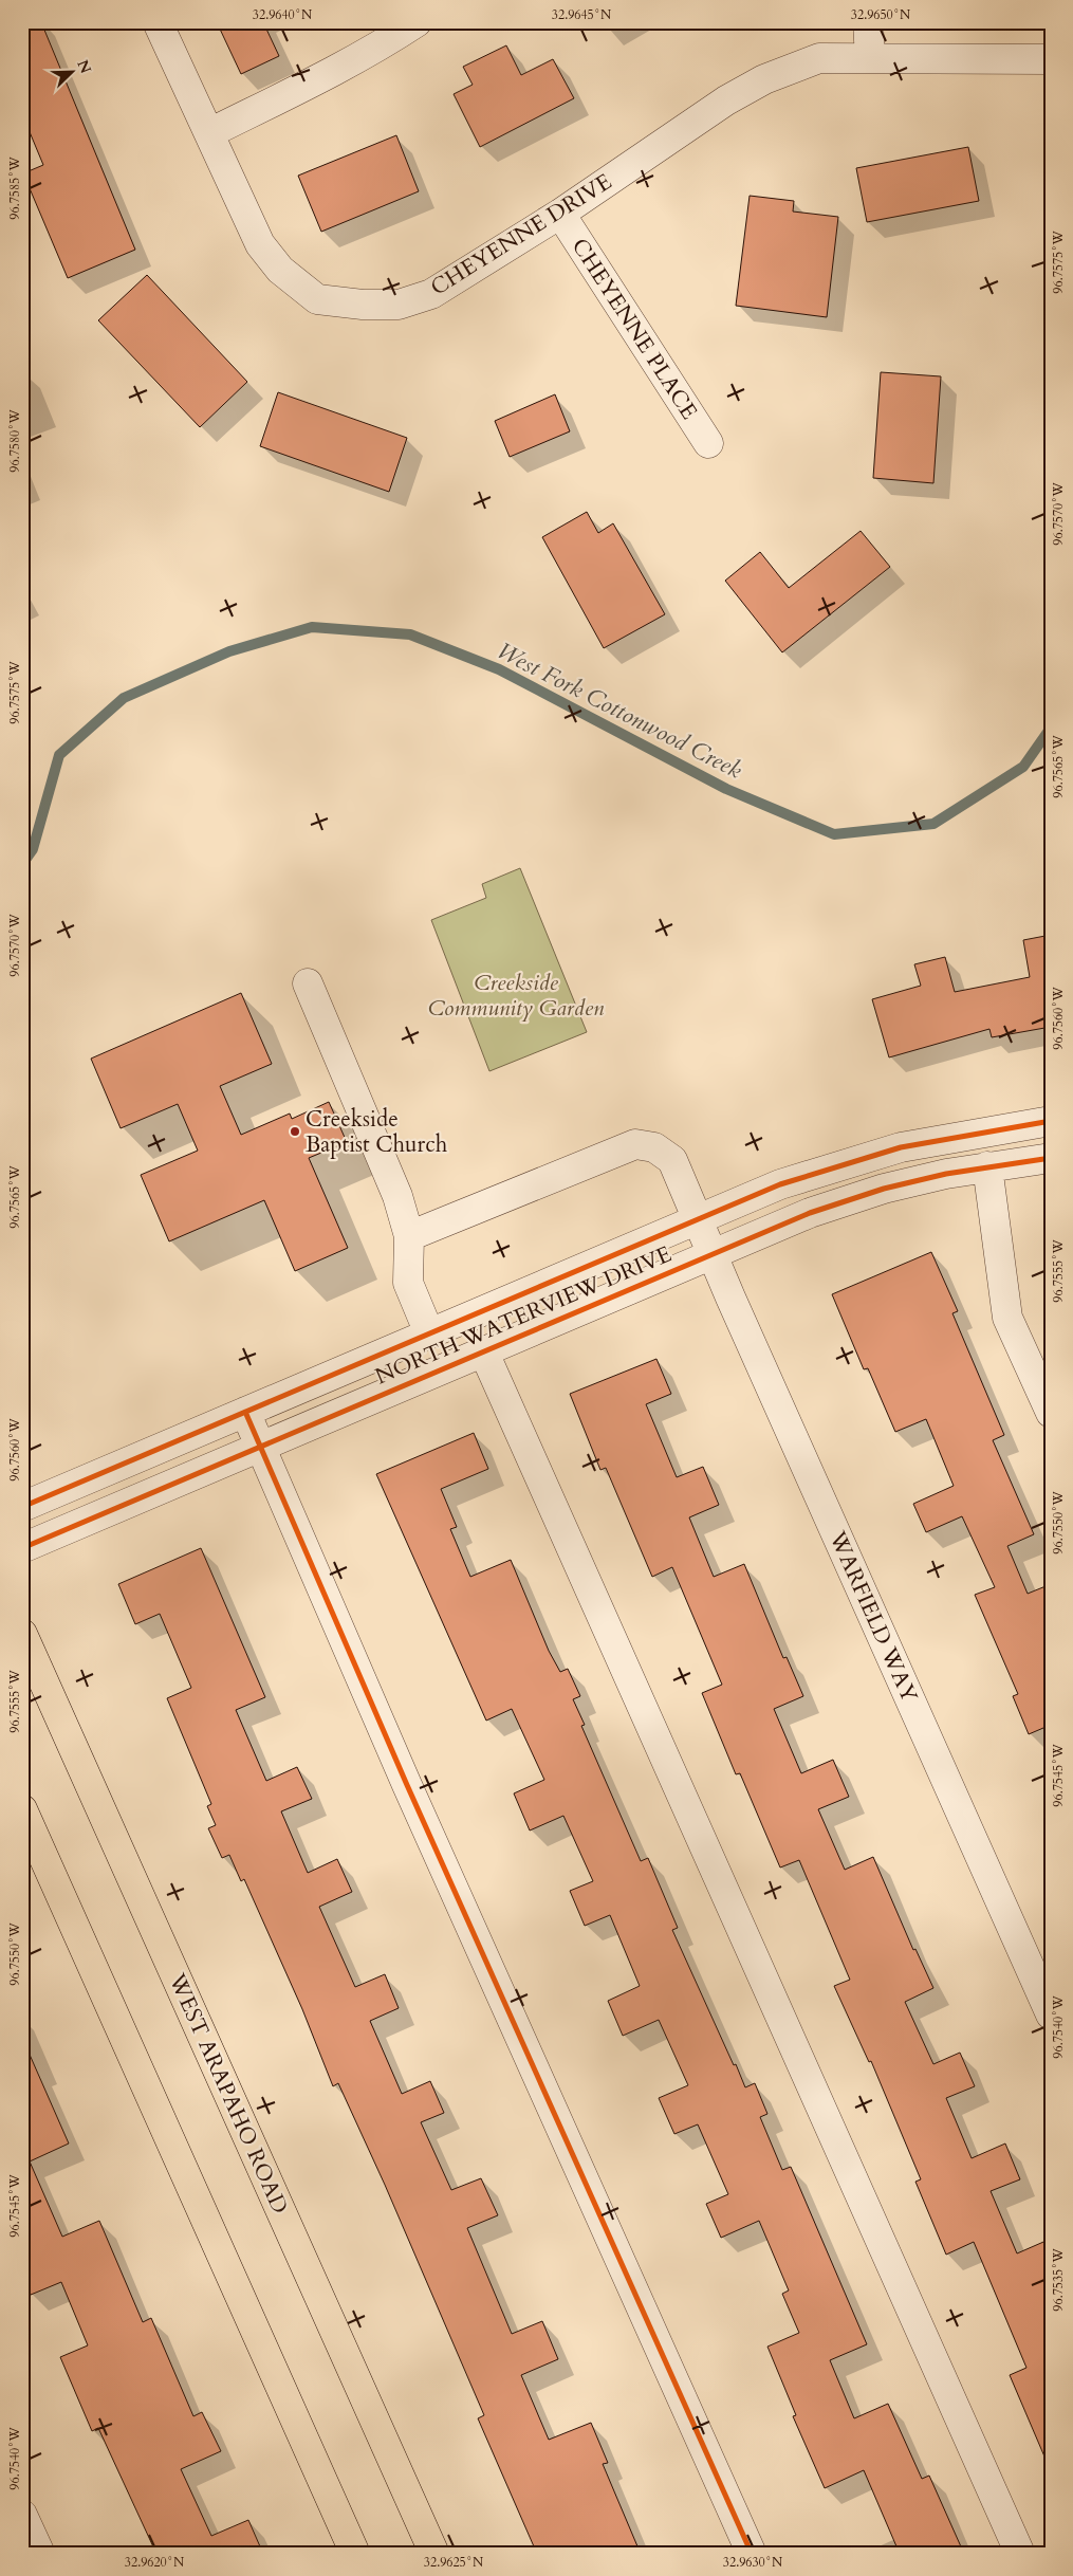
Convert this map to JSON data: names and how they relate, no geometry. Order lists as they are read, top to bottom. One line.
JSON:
{"streets":{"main road":["WEST ARAPAHO ROAD"],"street":["CHEYENNE DRIVE","CHEYENNE PLACE","NORTH WATERVIEW DRIVE","WARFIELD WAY"]},"crossings":[["CHEYENNE DRIVE","CHEYENNE PLACE"],["NORTH WATERVIEW DRIVE","WARFIELD WAY"]],"water":["West Fork Cottonwood Creek"],"parks":["Creekside Community Garden"],"places":["Creekside Baptist Church"],"north":"top right","coordinates":["32.9640°N","32.9645°N","32.9650°N","96.7585°W","96.7575°W","96.7580°W","96.7570°W","96.7565°W","96.7560°W","96.7555°W","96.7550°W","96.7545°W","96.7540°W","96.7535°W","32.9620°N","32.9625°N","32.9630°N"]}
